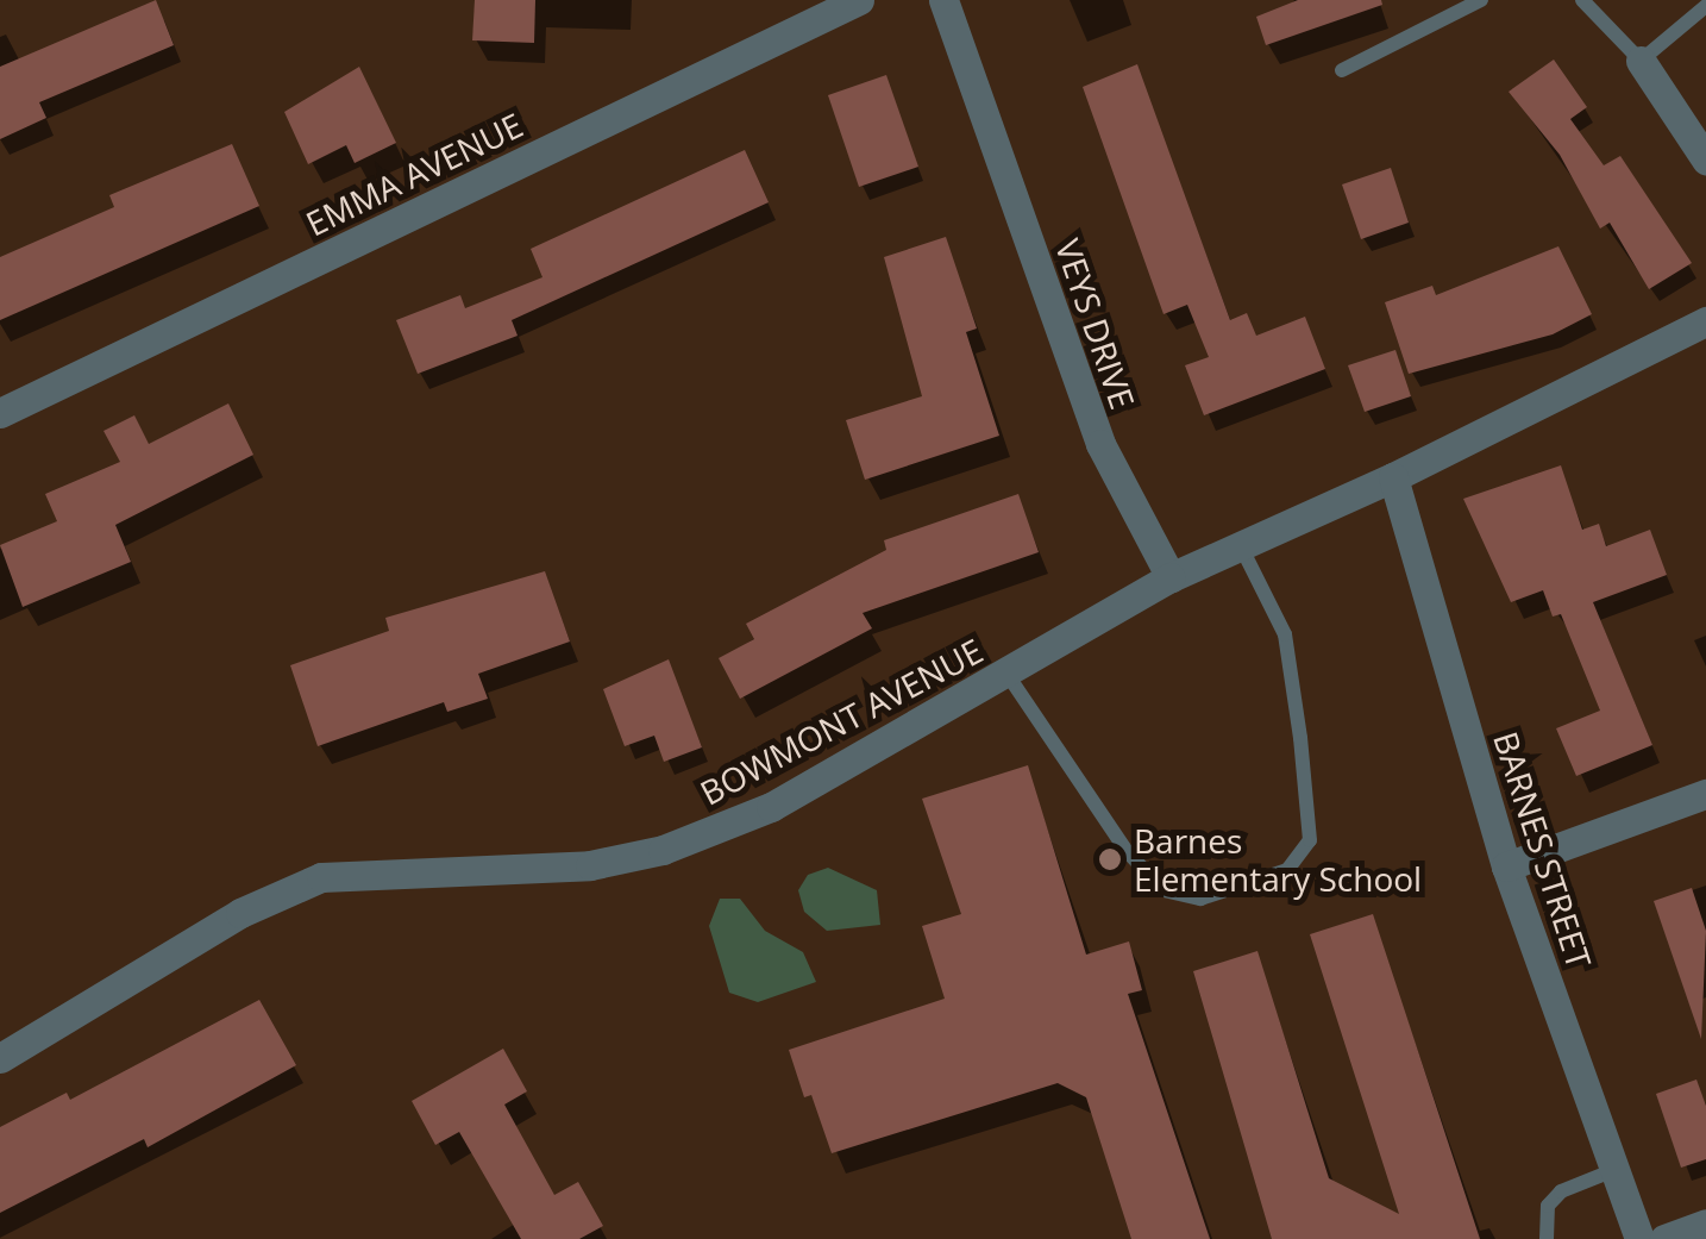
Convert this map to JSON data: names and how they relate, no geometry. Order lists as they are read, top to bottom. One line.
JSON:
{"streets":{"street":["EMMA AVENUE","VEYS DRIVE","BOWMONT AVENUE","BARNES STREET"]},"crossings":[["VEYS DRIVE","BOWMONT AVENUE"]],"places":["Barnes Elementary School"]}
